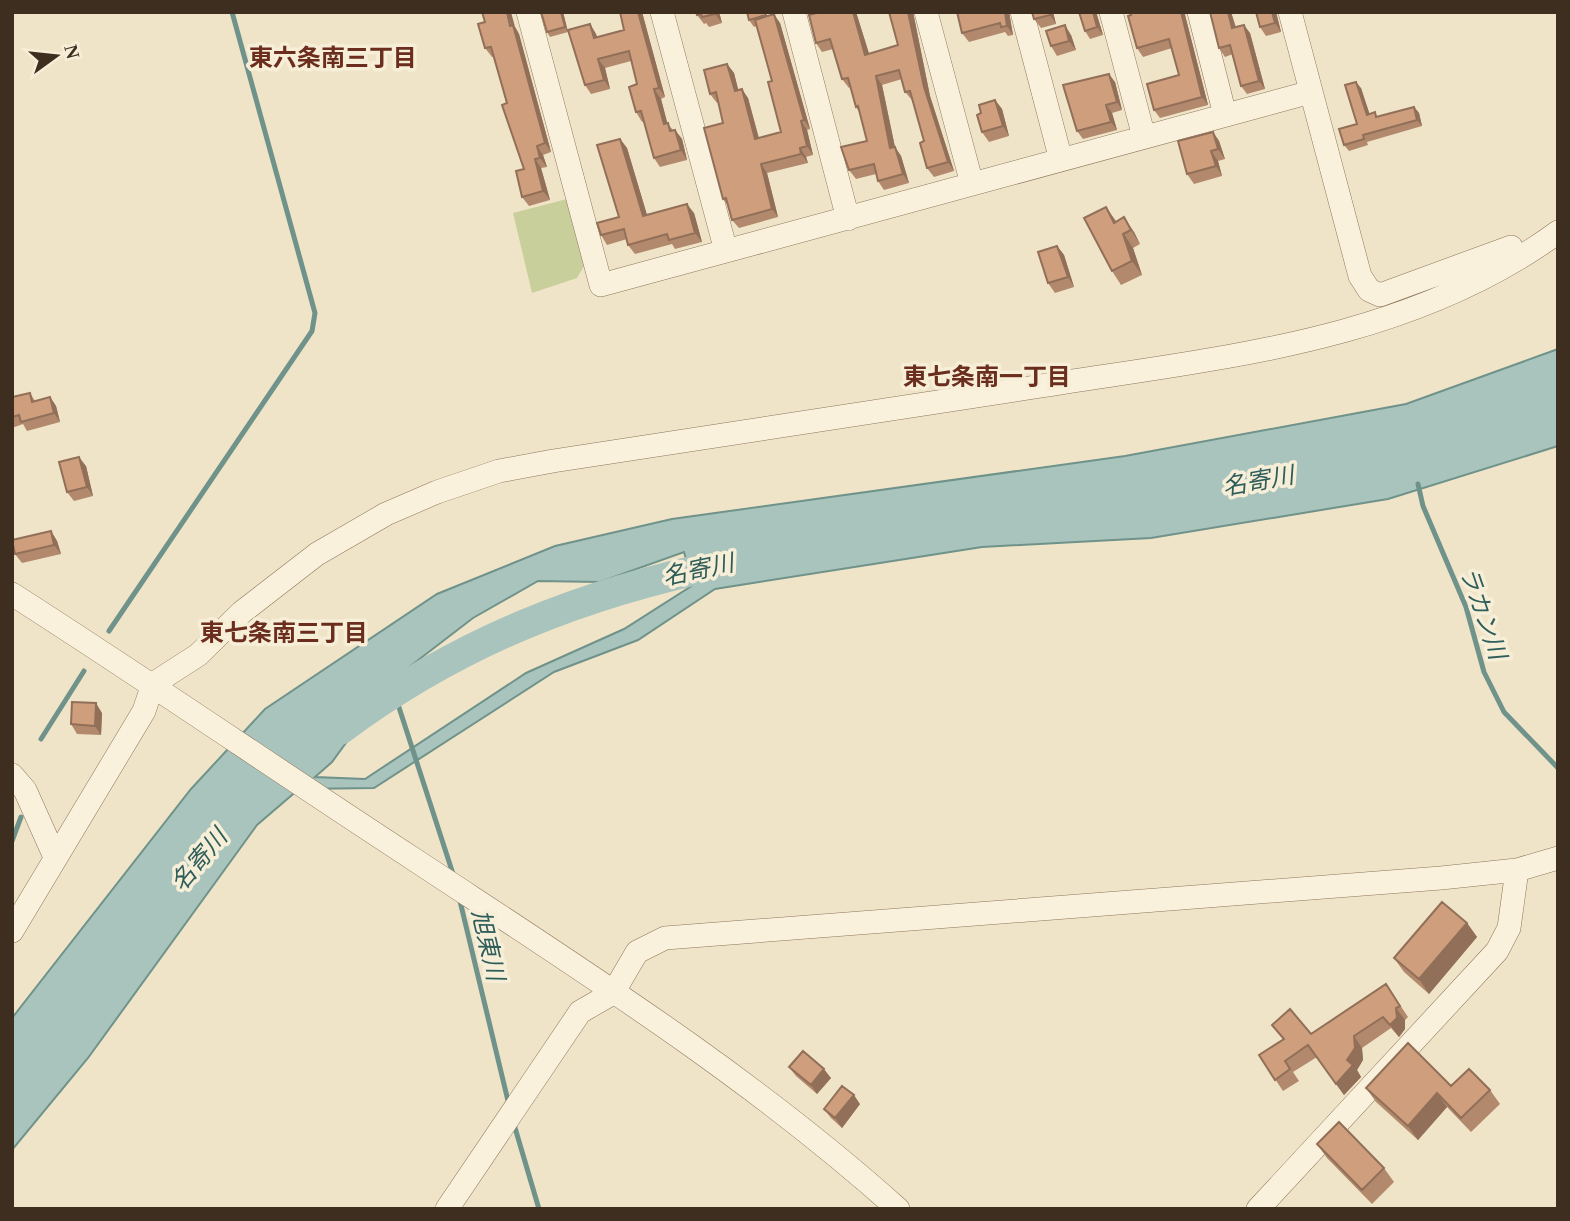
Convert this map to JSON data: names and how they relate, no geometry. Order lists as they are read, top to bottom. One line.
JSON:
{"districts":["東六条南三丁目","東七条南一丁目","東七条南三丁目"],"water":["名寄川","ラカン川","旭東川"],"north":"right"}
